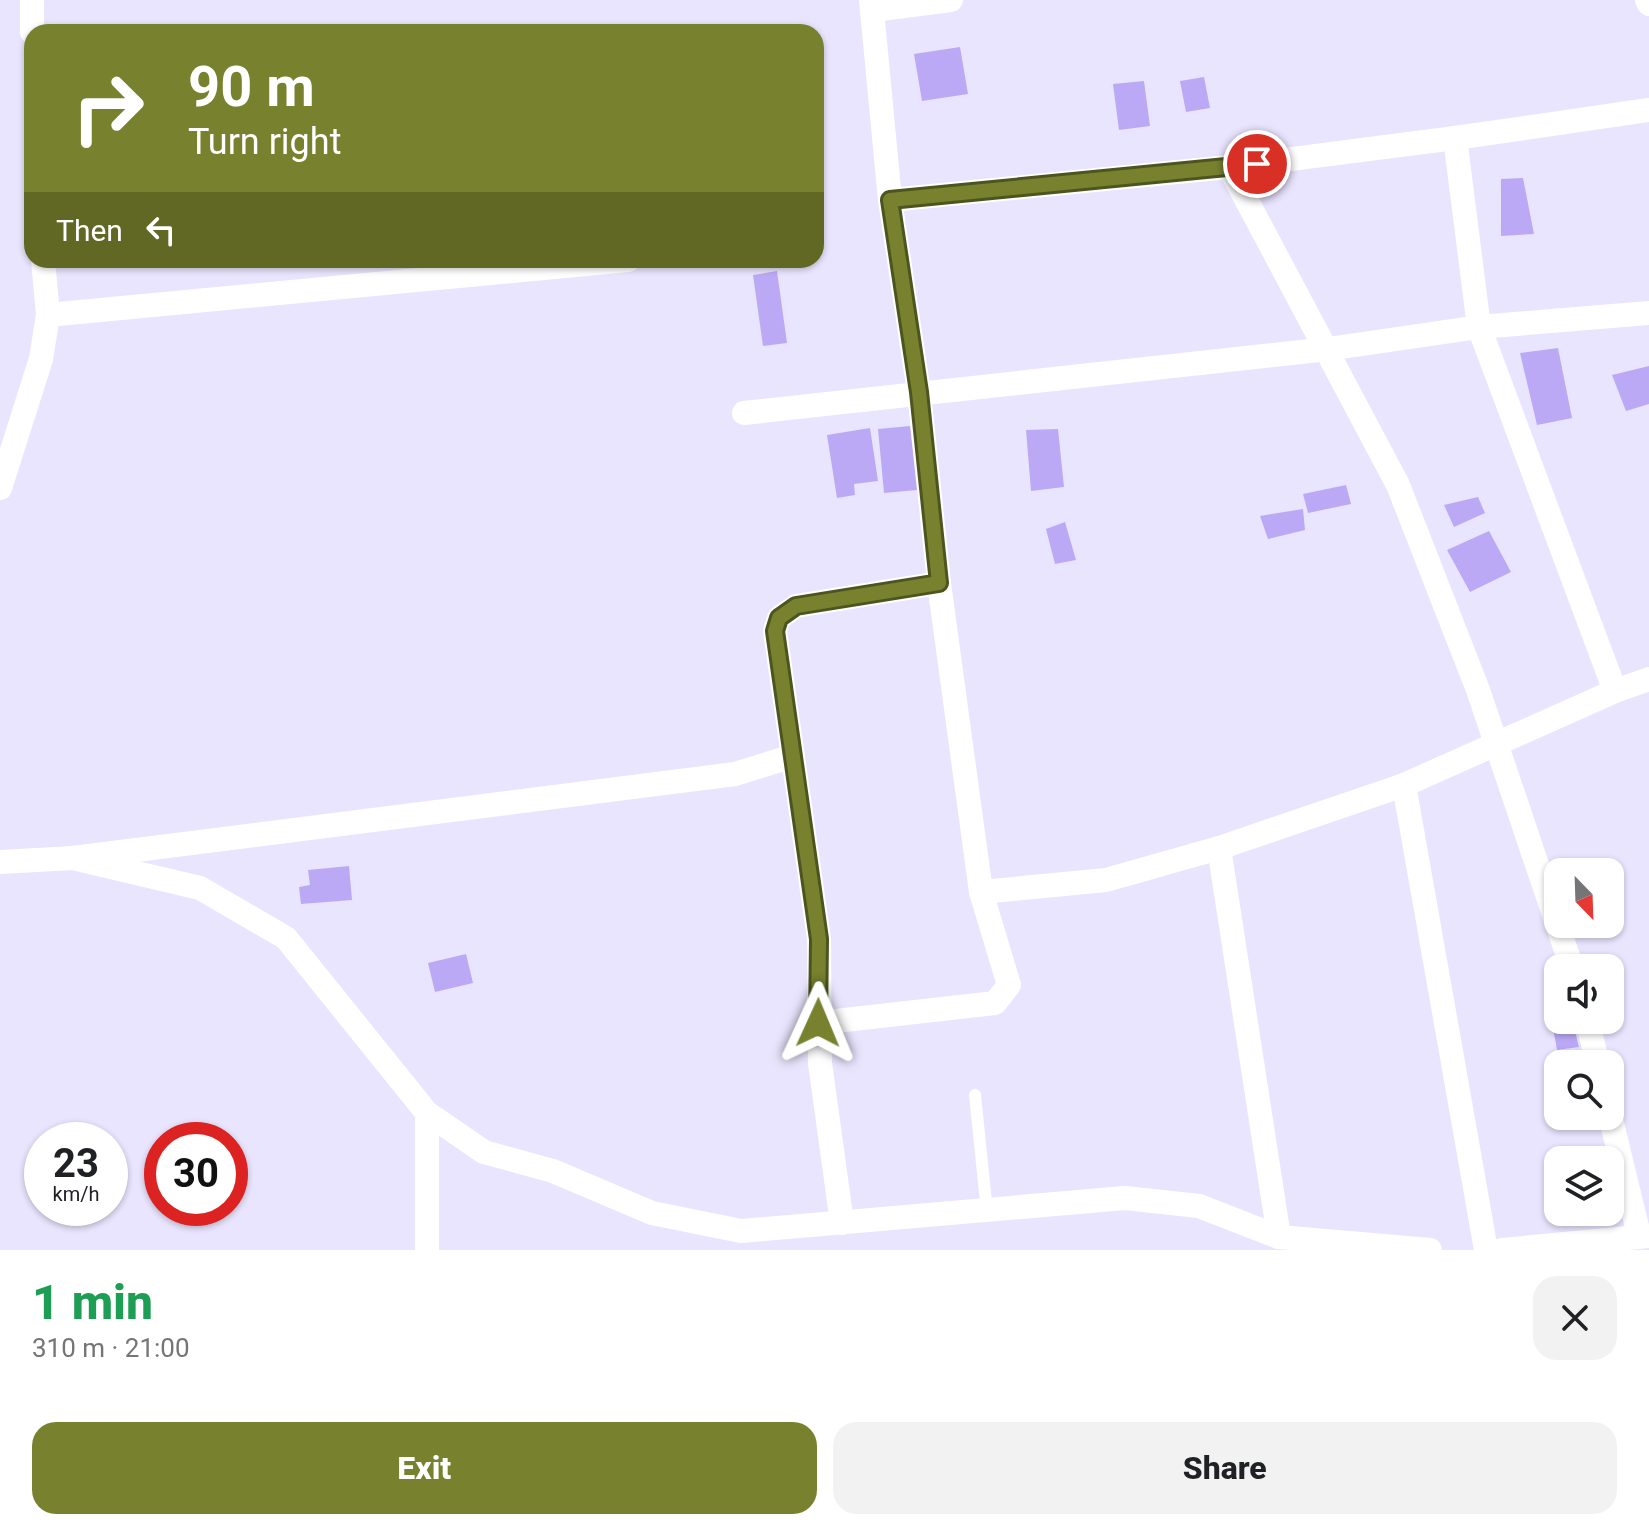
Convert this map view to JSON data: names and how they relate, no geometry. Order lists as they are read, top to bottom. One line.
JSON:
{"north":"bottom right","page":{"turn":["90 m","Turn right"],"then":"Then","speed":"23 km/h","limit":"30","heading":["1 min","310 m · 21:00"],"buttons":["Exit","Share"]}}
